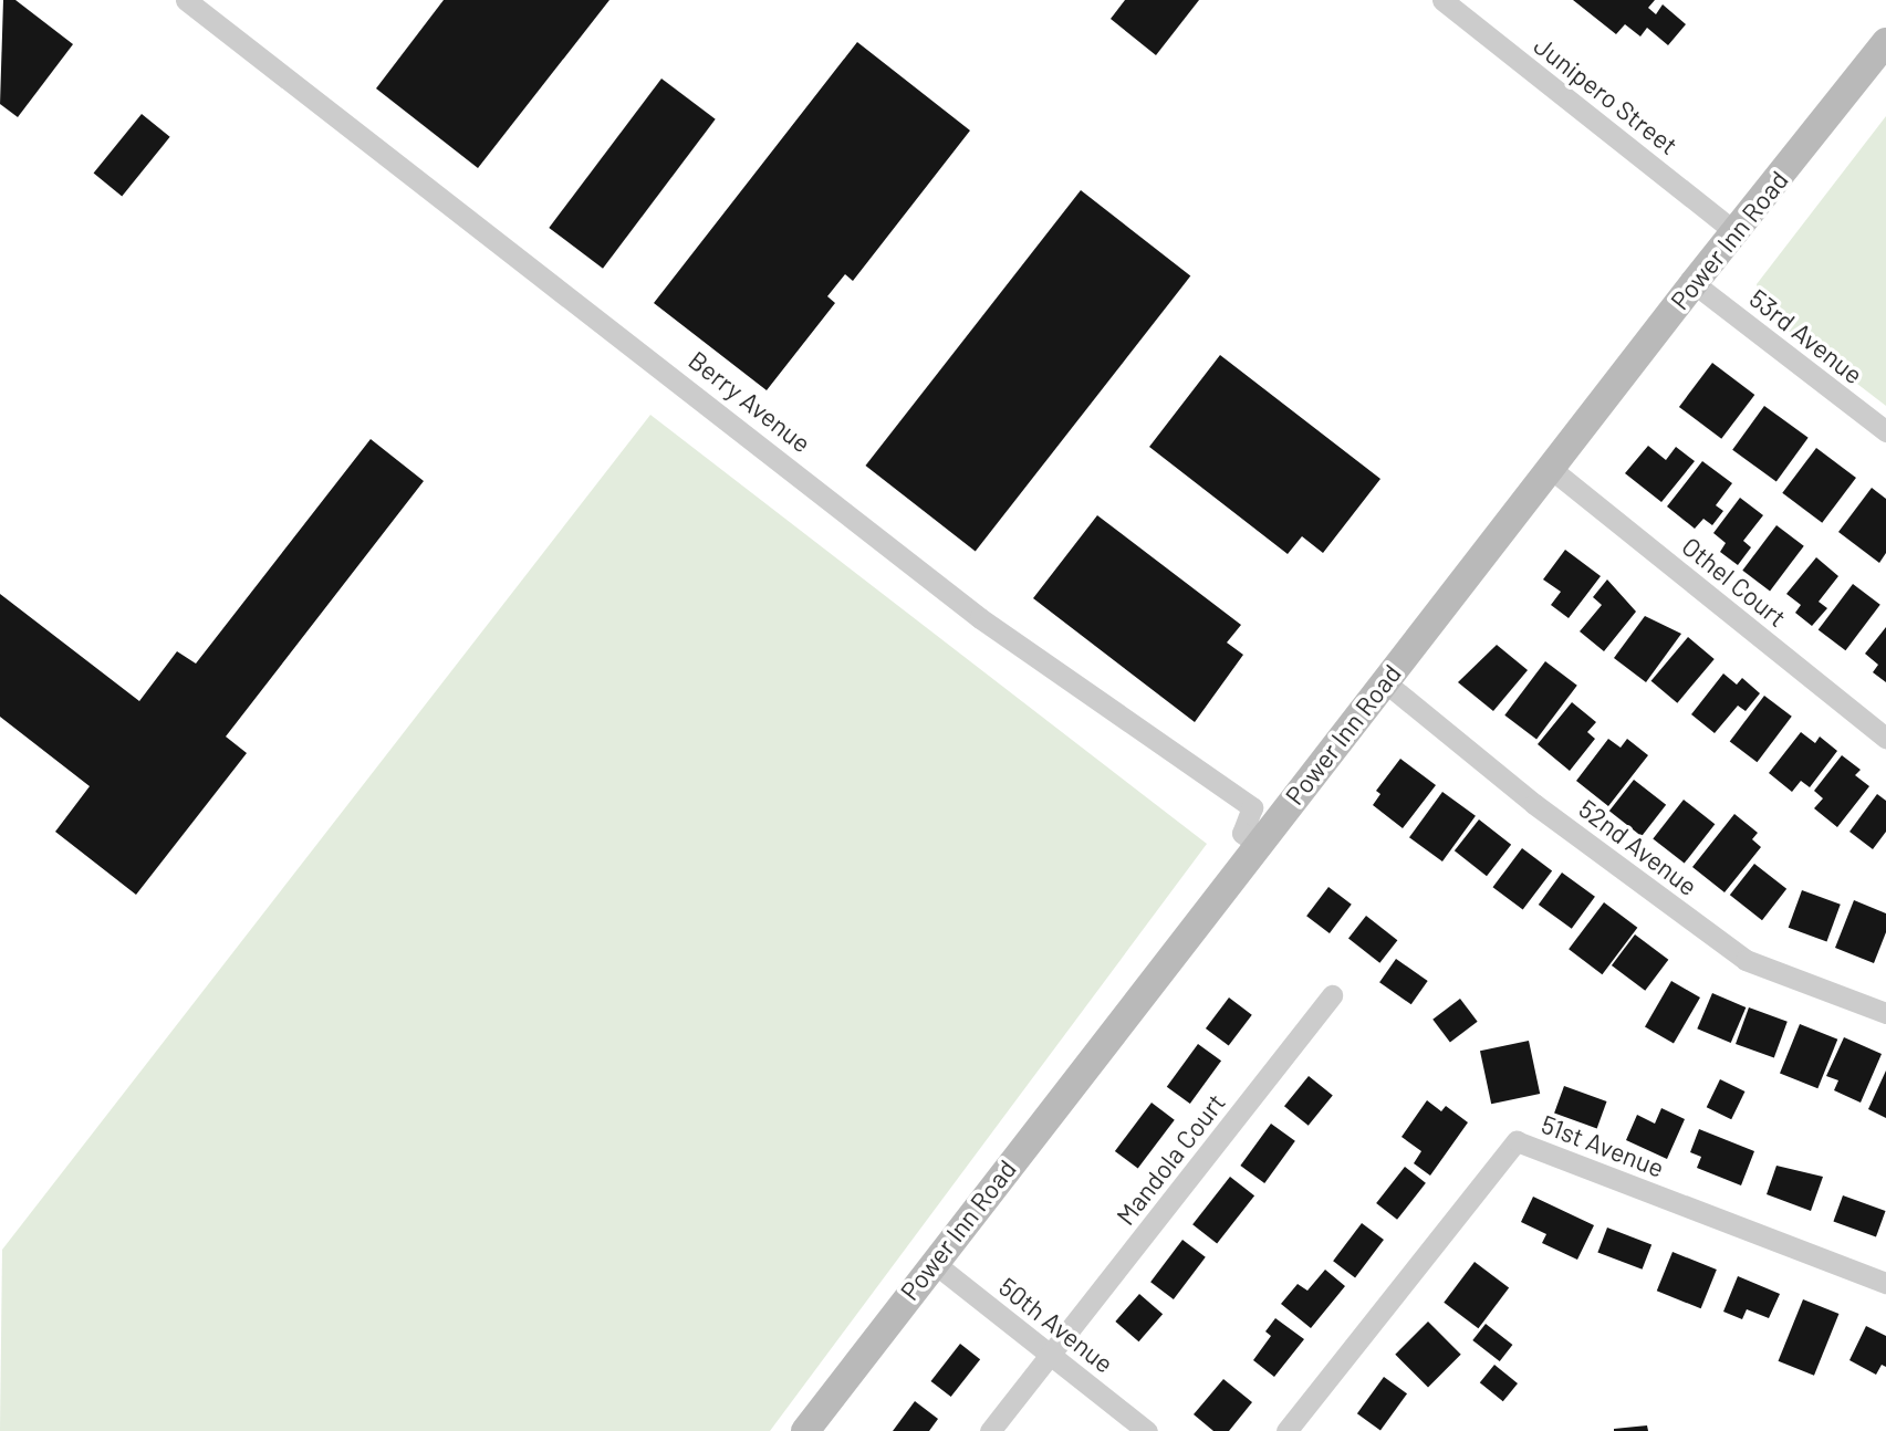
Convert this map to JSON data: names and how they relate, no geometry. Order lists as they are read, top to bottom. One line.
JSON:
{"streets":{"main road":["Power Inn Road"],"street":["Junipero Street","53rd Avenue","Berry Avenue","Othel Court","52nd Avenue","51st Avenue","Mandola Court","50th Avenue"]},"crossings":[["Junipero Street","Power Inn Road"],["Power Inn Road","53rd Avenue"],["Power Inn Road","Berry Avenue"],["Power Inn Road","Othel Court"],["Power Inn Road","52nd Avenue"],["Power Inn Road","50th Avenue"],["Mandola Court","50th Avenue"]]}
